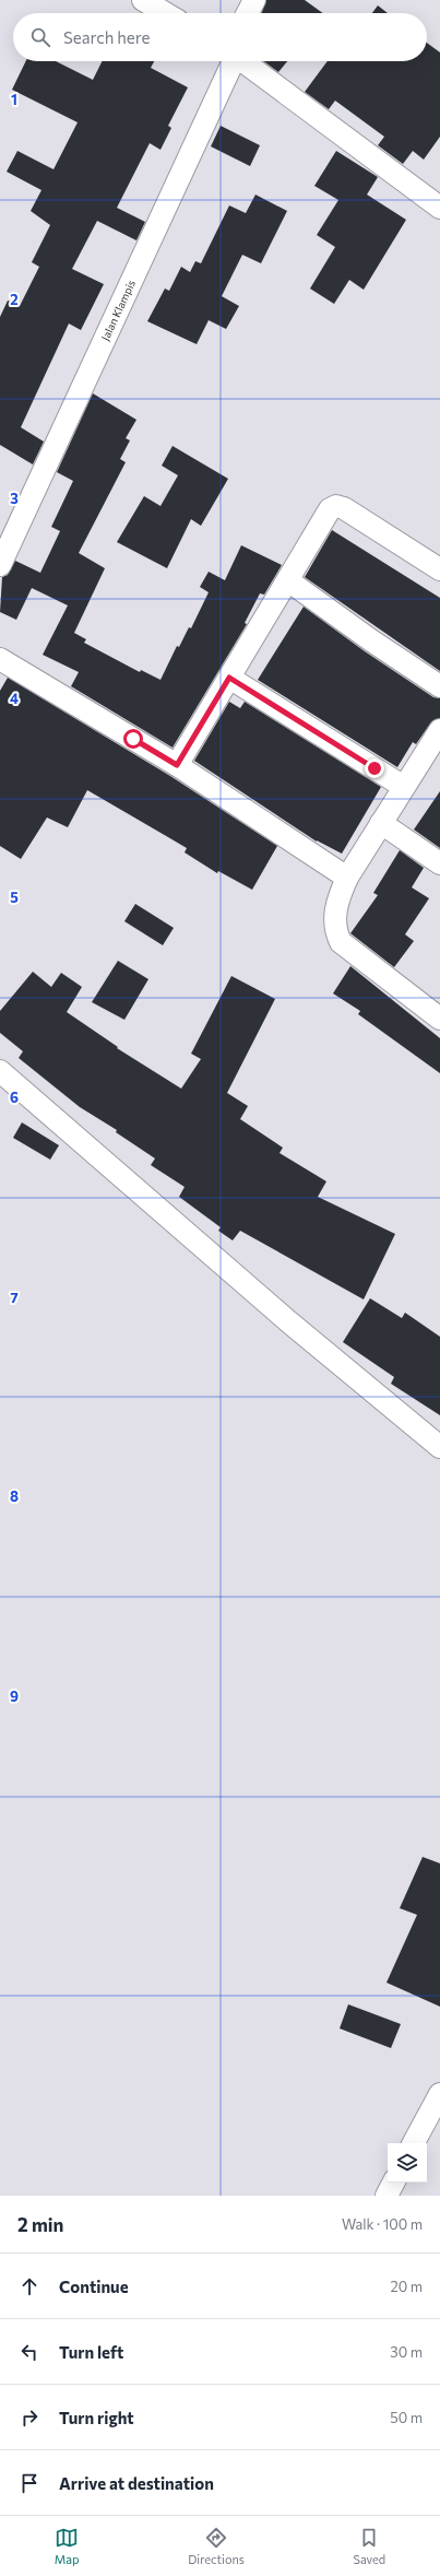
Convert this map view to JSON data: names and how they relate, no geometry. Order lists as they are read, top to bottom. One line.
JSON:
{"streets":{"street":["Jalan Klampis"]},"page":{"search":"Search here","heading":["2 min","Walk · 100 m"],"list":[["Continue","20 m"],["Turn left","30 m"],["Turn right","50 m"],"Arrive at destination"],"nav":["Map","Directions","Saved"]},"grid":{"rows":["1","2","3","4","5","6","7","8","9"]}}
